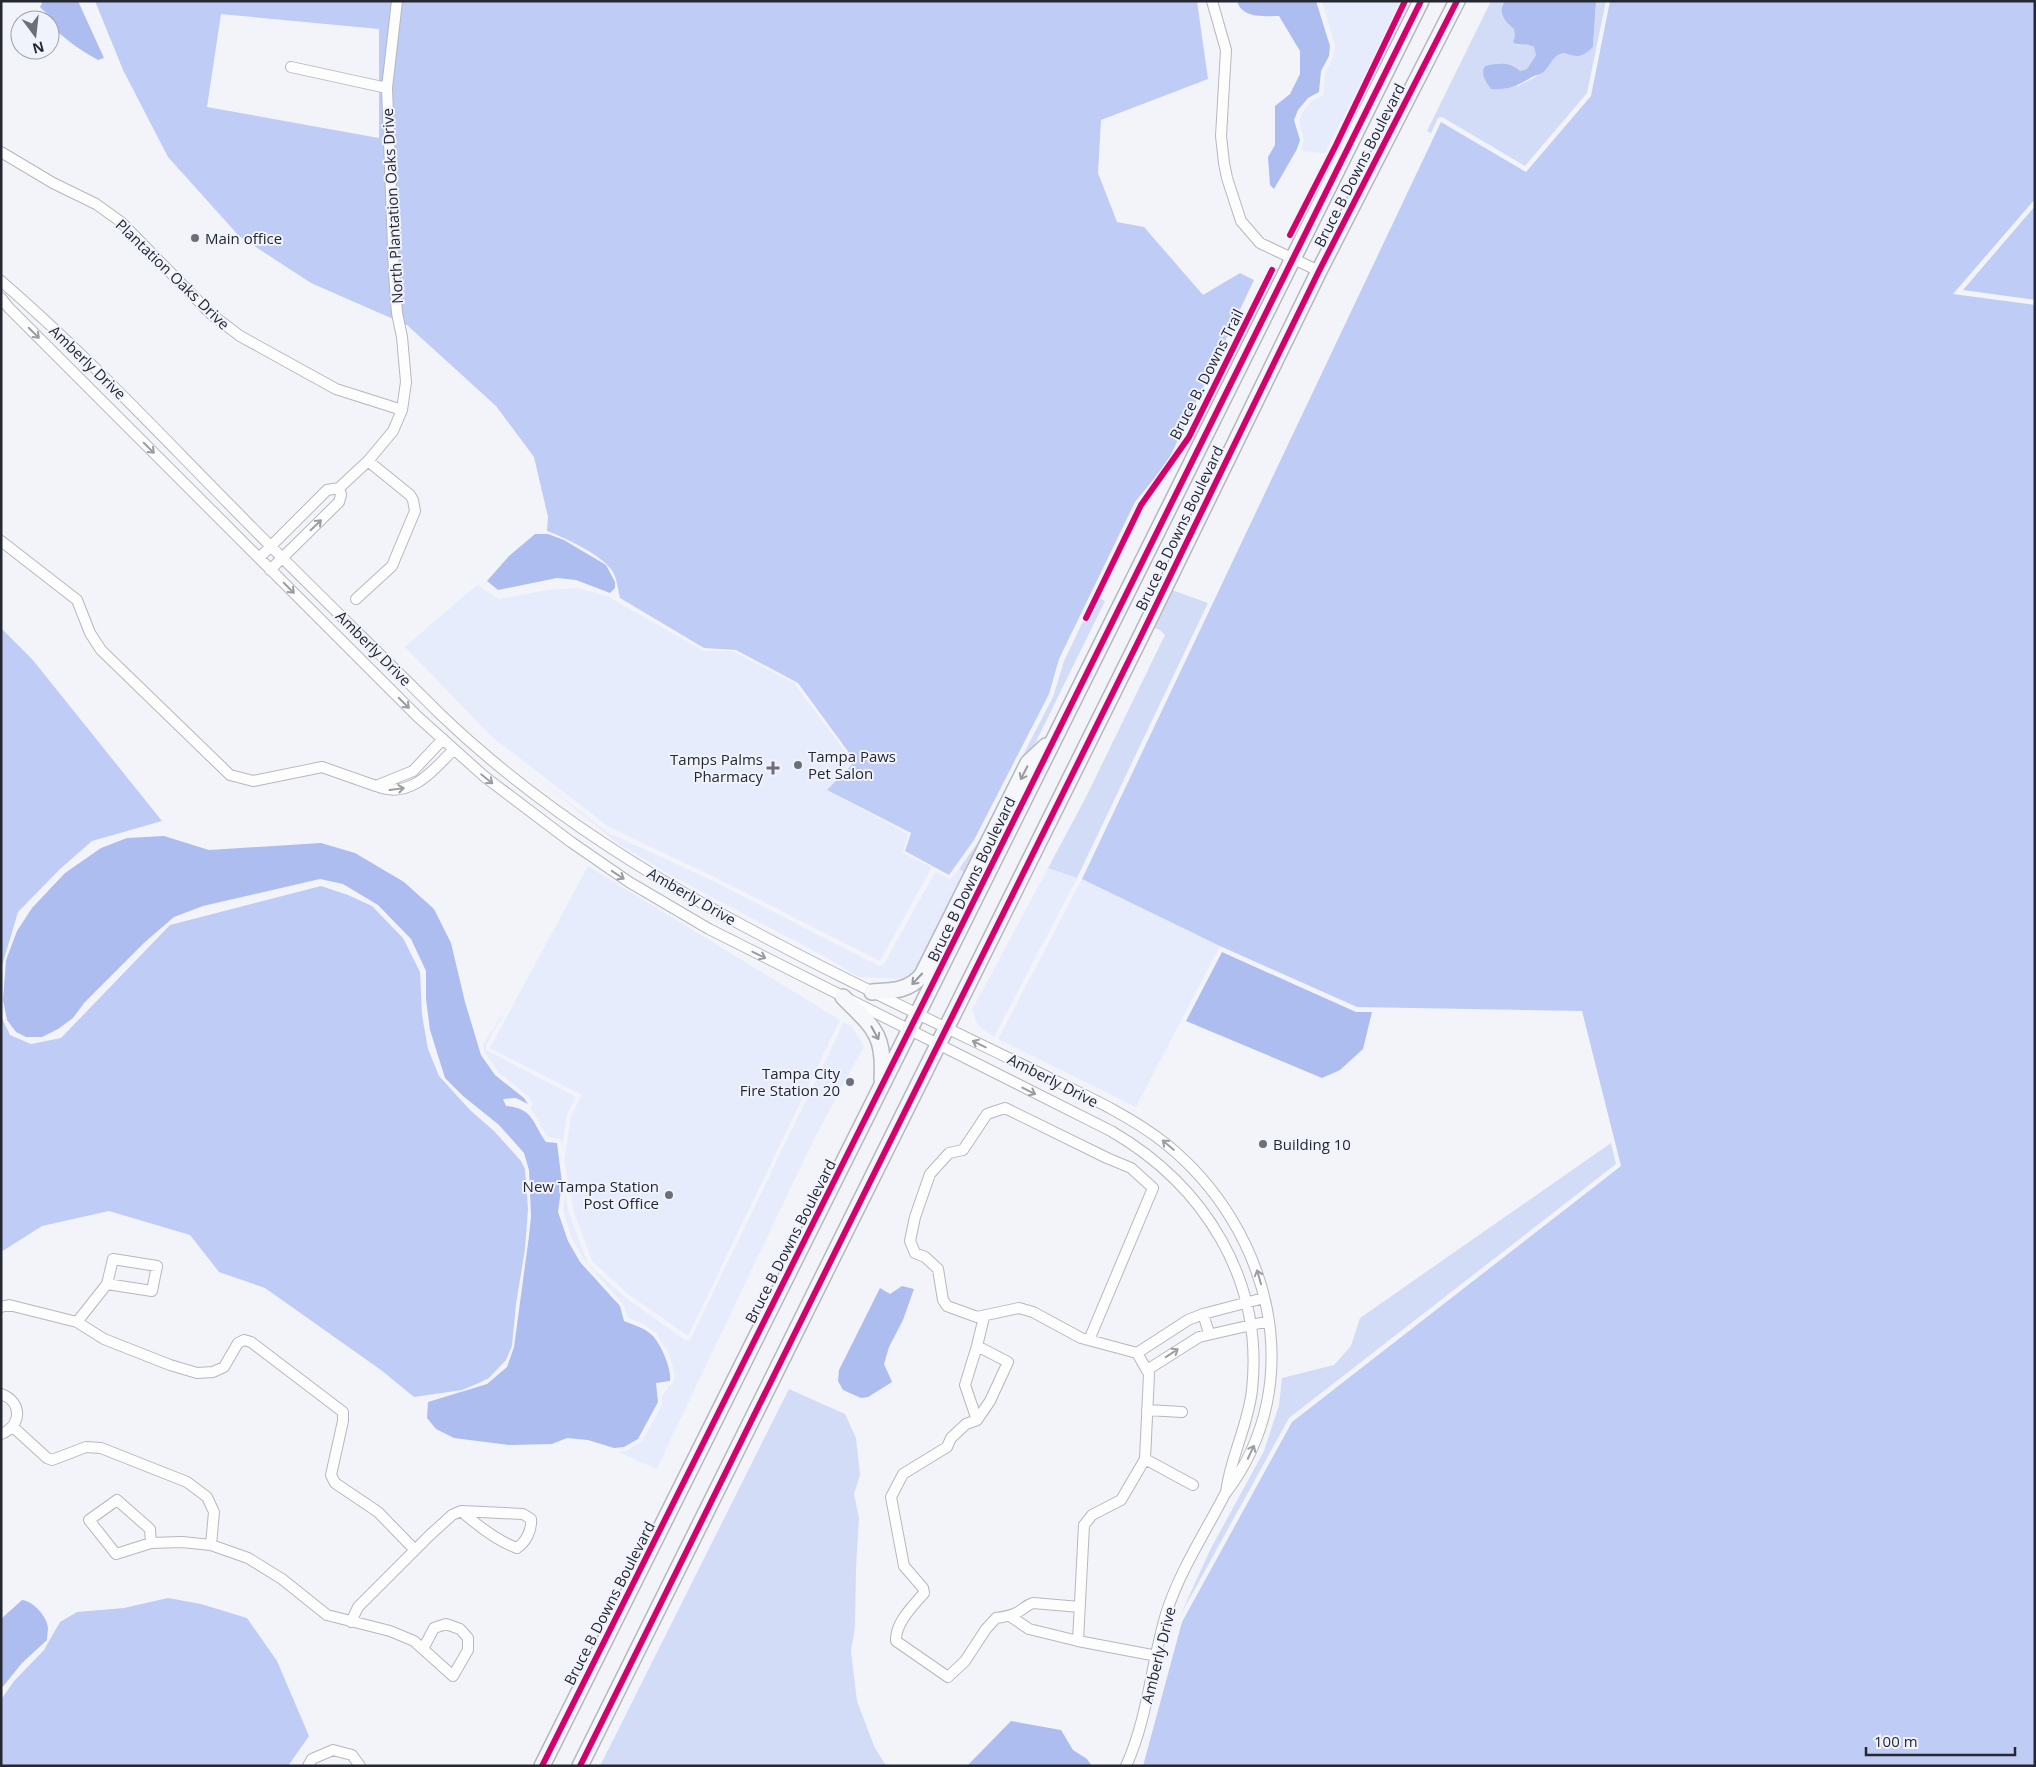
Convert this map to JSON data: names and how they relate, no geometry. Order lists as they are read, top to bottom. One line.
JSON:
{"streets":{"main road":["Bruce B Downs Boulevard"],"street":["North Plantation Oaks Drive","Plantation Oaks Drive","Amberly Drive"],"cycle path":["Bruce B. Downs Trail"]},"crossings":[["Bruce B Downs Boulevard","Amberly Drive"],["North Plantation Oaks Drive","Plantation Oaks Drive"]],"places":{"other":["Main office","Tampa Paws Pet Salon","Tampa City Fire Station 20","Building 10","New Tampa Station Post Office"],"health":["Tamps Palms Pharmacy"]},"scale_bar":"100 m","north":"bottom"}
